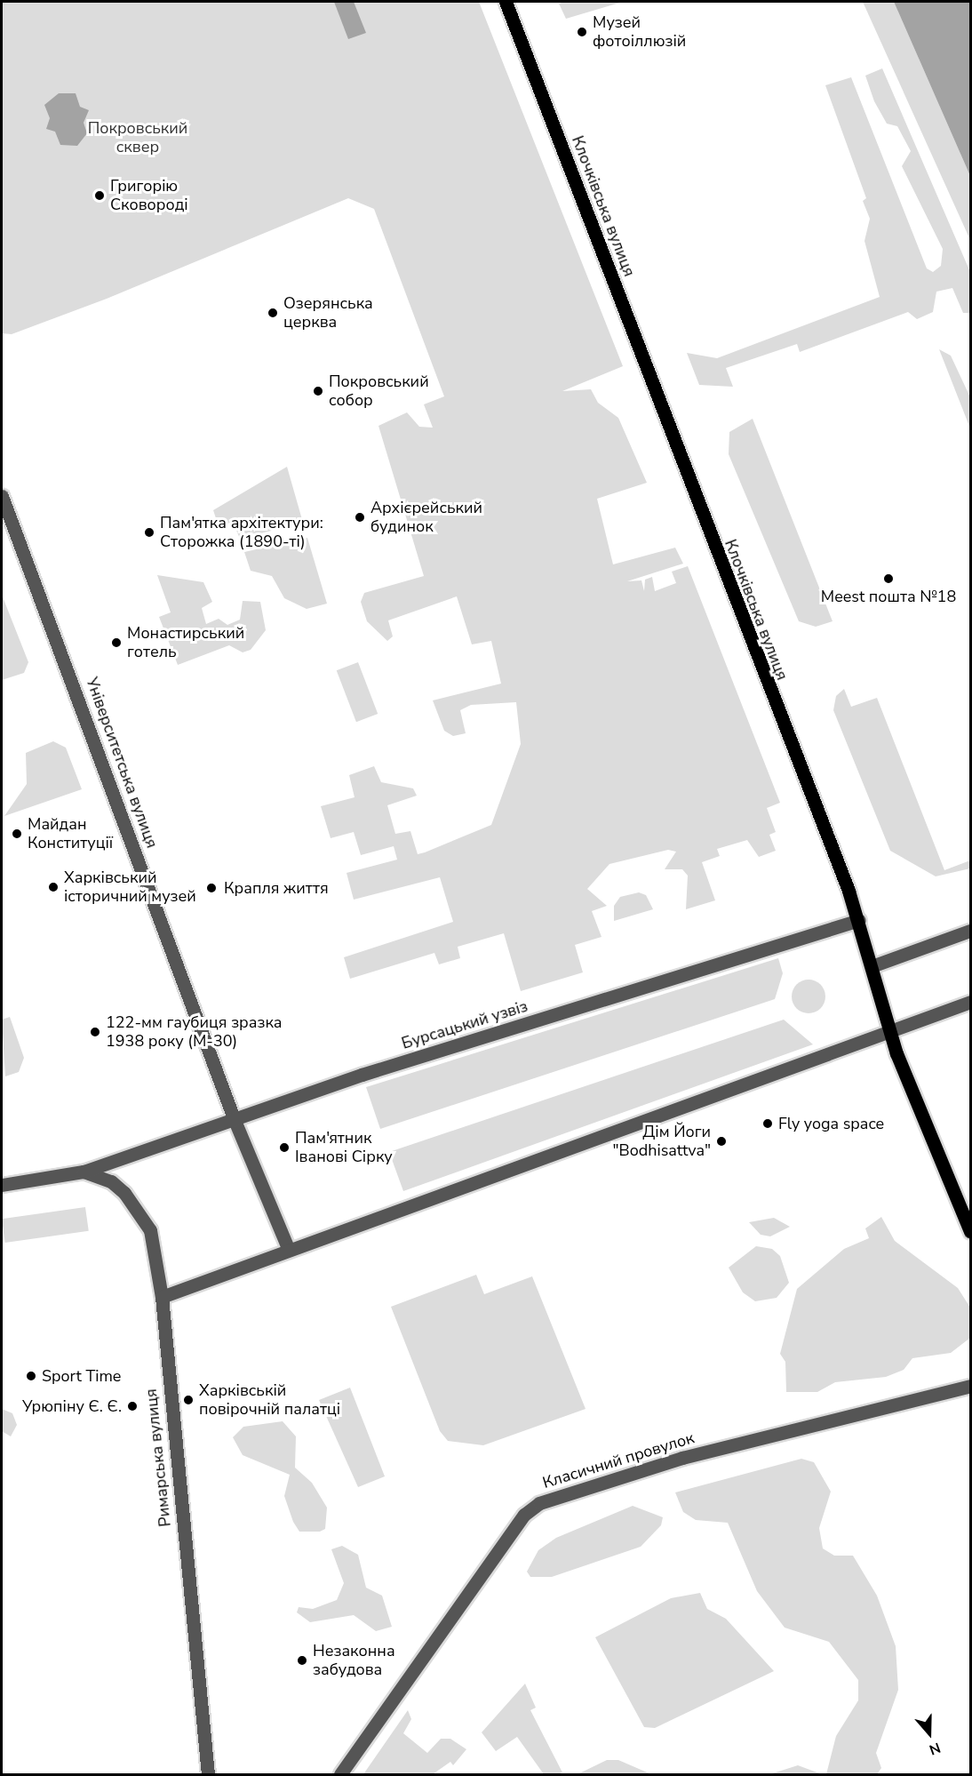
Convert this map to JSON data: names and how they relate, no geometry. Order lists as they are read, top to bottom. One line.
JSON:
{"streets":{"main road":["Клочківська вулиця"],"street":["Університетська вулиця","Бурсацький узвіз","Римарська вулиця","Класичний провулок"]},"crossings":[["Клочківська вулиця","Бурсацький узвіз"],["Університетська вулиця","Бурсацький узвіз"],["Бурсацький узвіз","Римарська вулиця"]],"parks":["Покровський сквер"],"places":["Музей фотоіллюзій","Григорiю Сковороді","Озерянська церква","Покровський собор","Архієрейський будинок","Пам'ятка архітектури: Сторожка (1890-ті)","Meest пошта №18","Монастирський готель","Майдан Конституції","Харківський історичний музей","Крапля життя","122-мм гаубиця зразка 1938 року (М-30)","Fly yoga space","Дім Йоги \"Bodhisattva\"","Пам'ятник Іванові Сірку","Sport Time","Харківській повірочній палатці","Урюпіну Є. Є.","Незаконна забудова"],"north":"bottom"}
